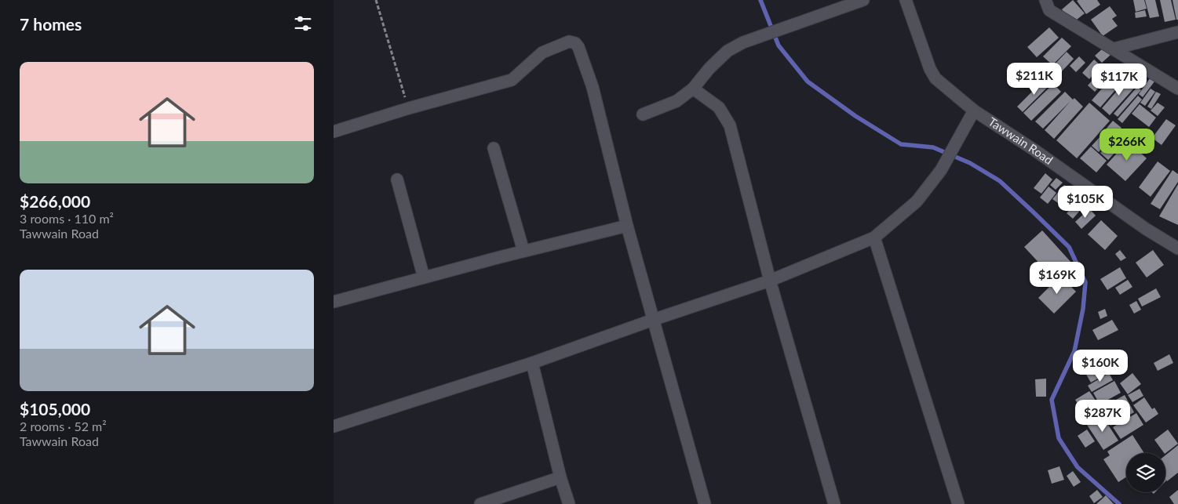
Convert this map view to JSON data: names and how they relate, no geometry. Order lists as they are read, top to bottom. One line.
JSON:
{"streets":{"street":["Tawwain Road"]},"page":{"heading":"7 homes","list":[{"name":"$266,000","note":"3 rooms · 110 m² · Tawwain Road"},{"name":"$105,000","note":"2 rooms · 52 m² · Tawwain Road"}],"price":["$211K","$117K","$266K","$105K","$169K","$160K","$287K"]}}
